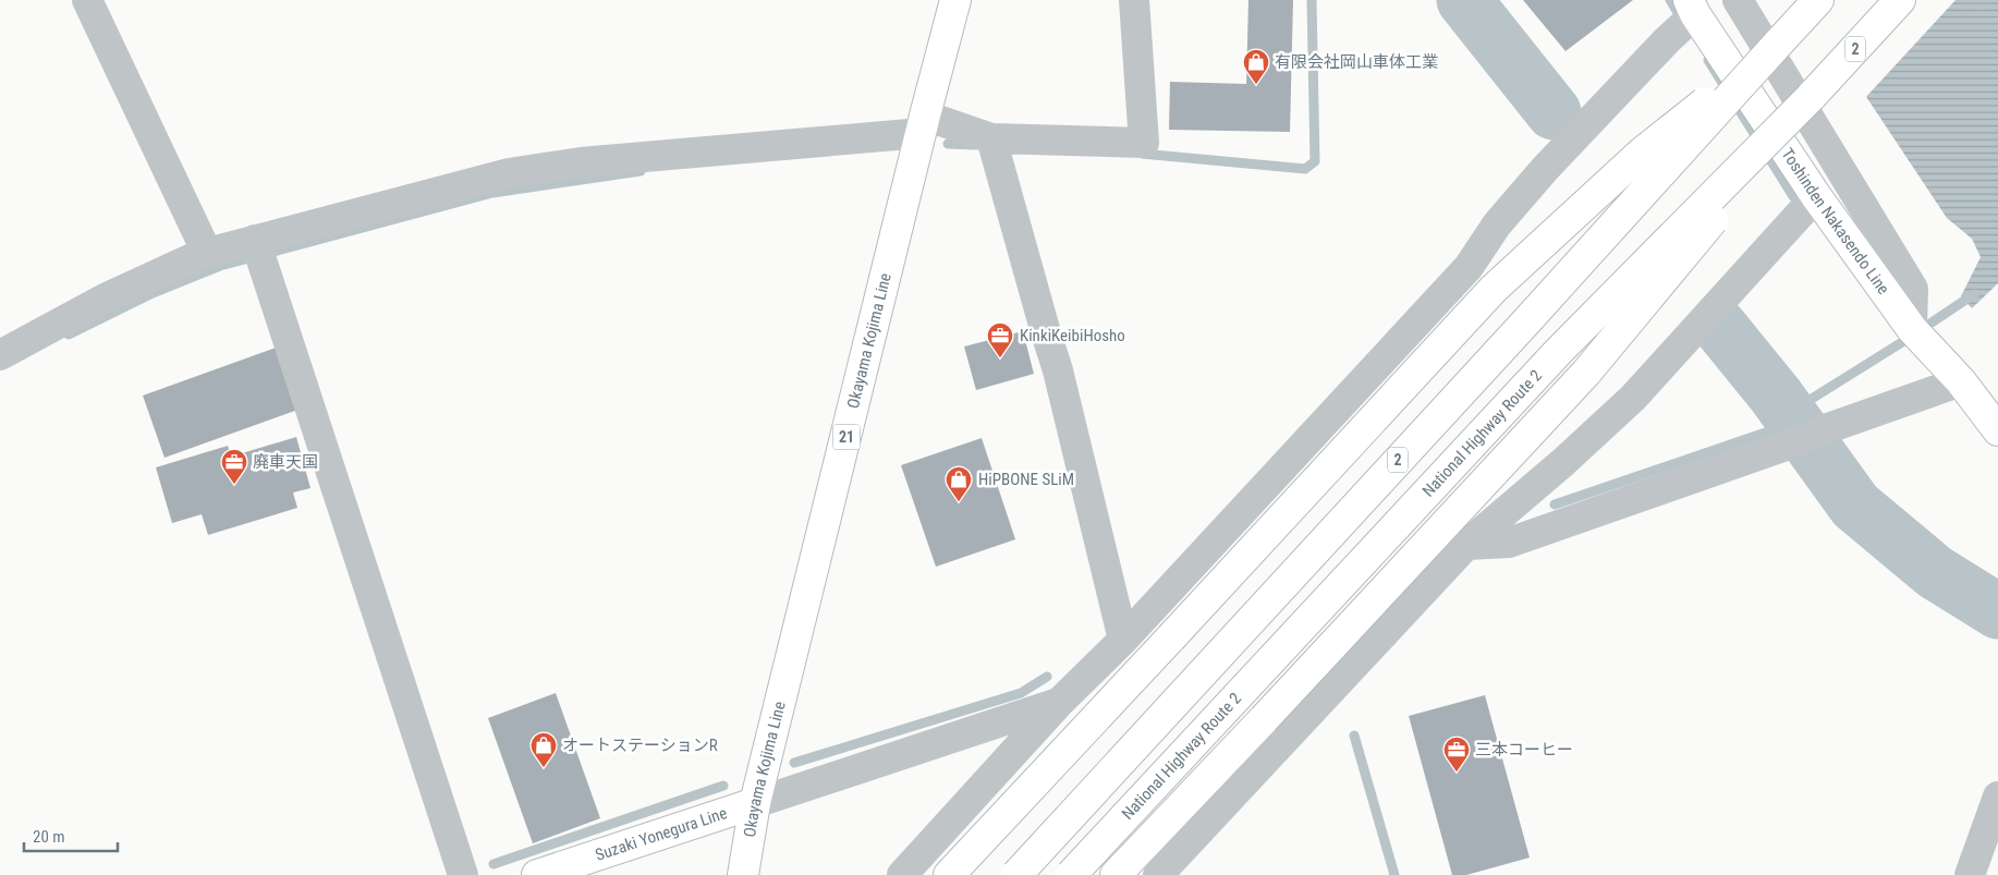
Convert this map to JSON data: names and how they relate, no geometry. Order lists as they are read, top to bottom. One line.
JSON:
{"streets":{"main road":["2","Toshinden Nakasendo Line","Okayama Kojima Line","National Highway Route 2","21","Suzaki Yonegura Line"]},"crossings":[["Okayama Kojima Line","Suzaki Yonegura Line"]],"places":{"shop":["有限会社岡山車体工業","HiPBONE SLiM","オートステーションR"],"office":["KinkiKeibiHosho","廃車天国","三本コーヒー"]},"scale_bar":"20 m"}
